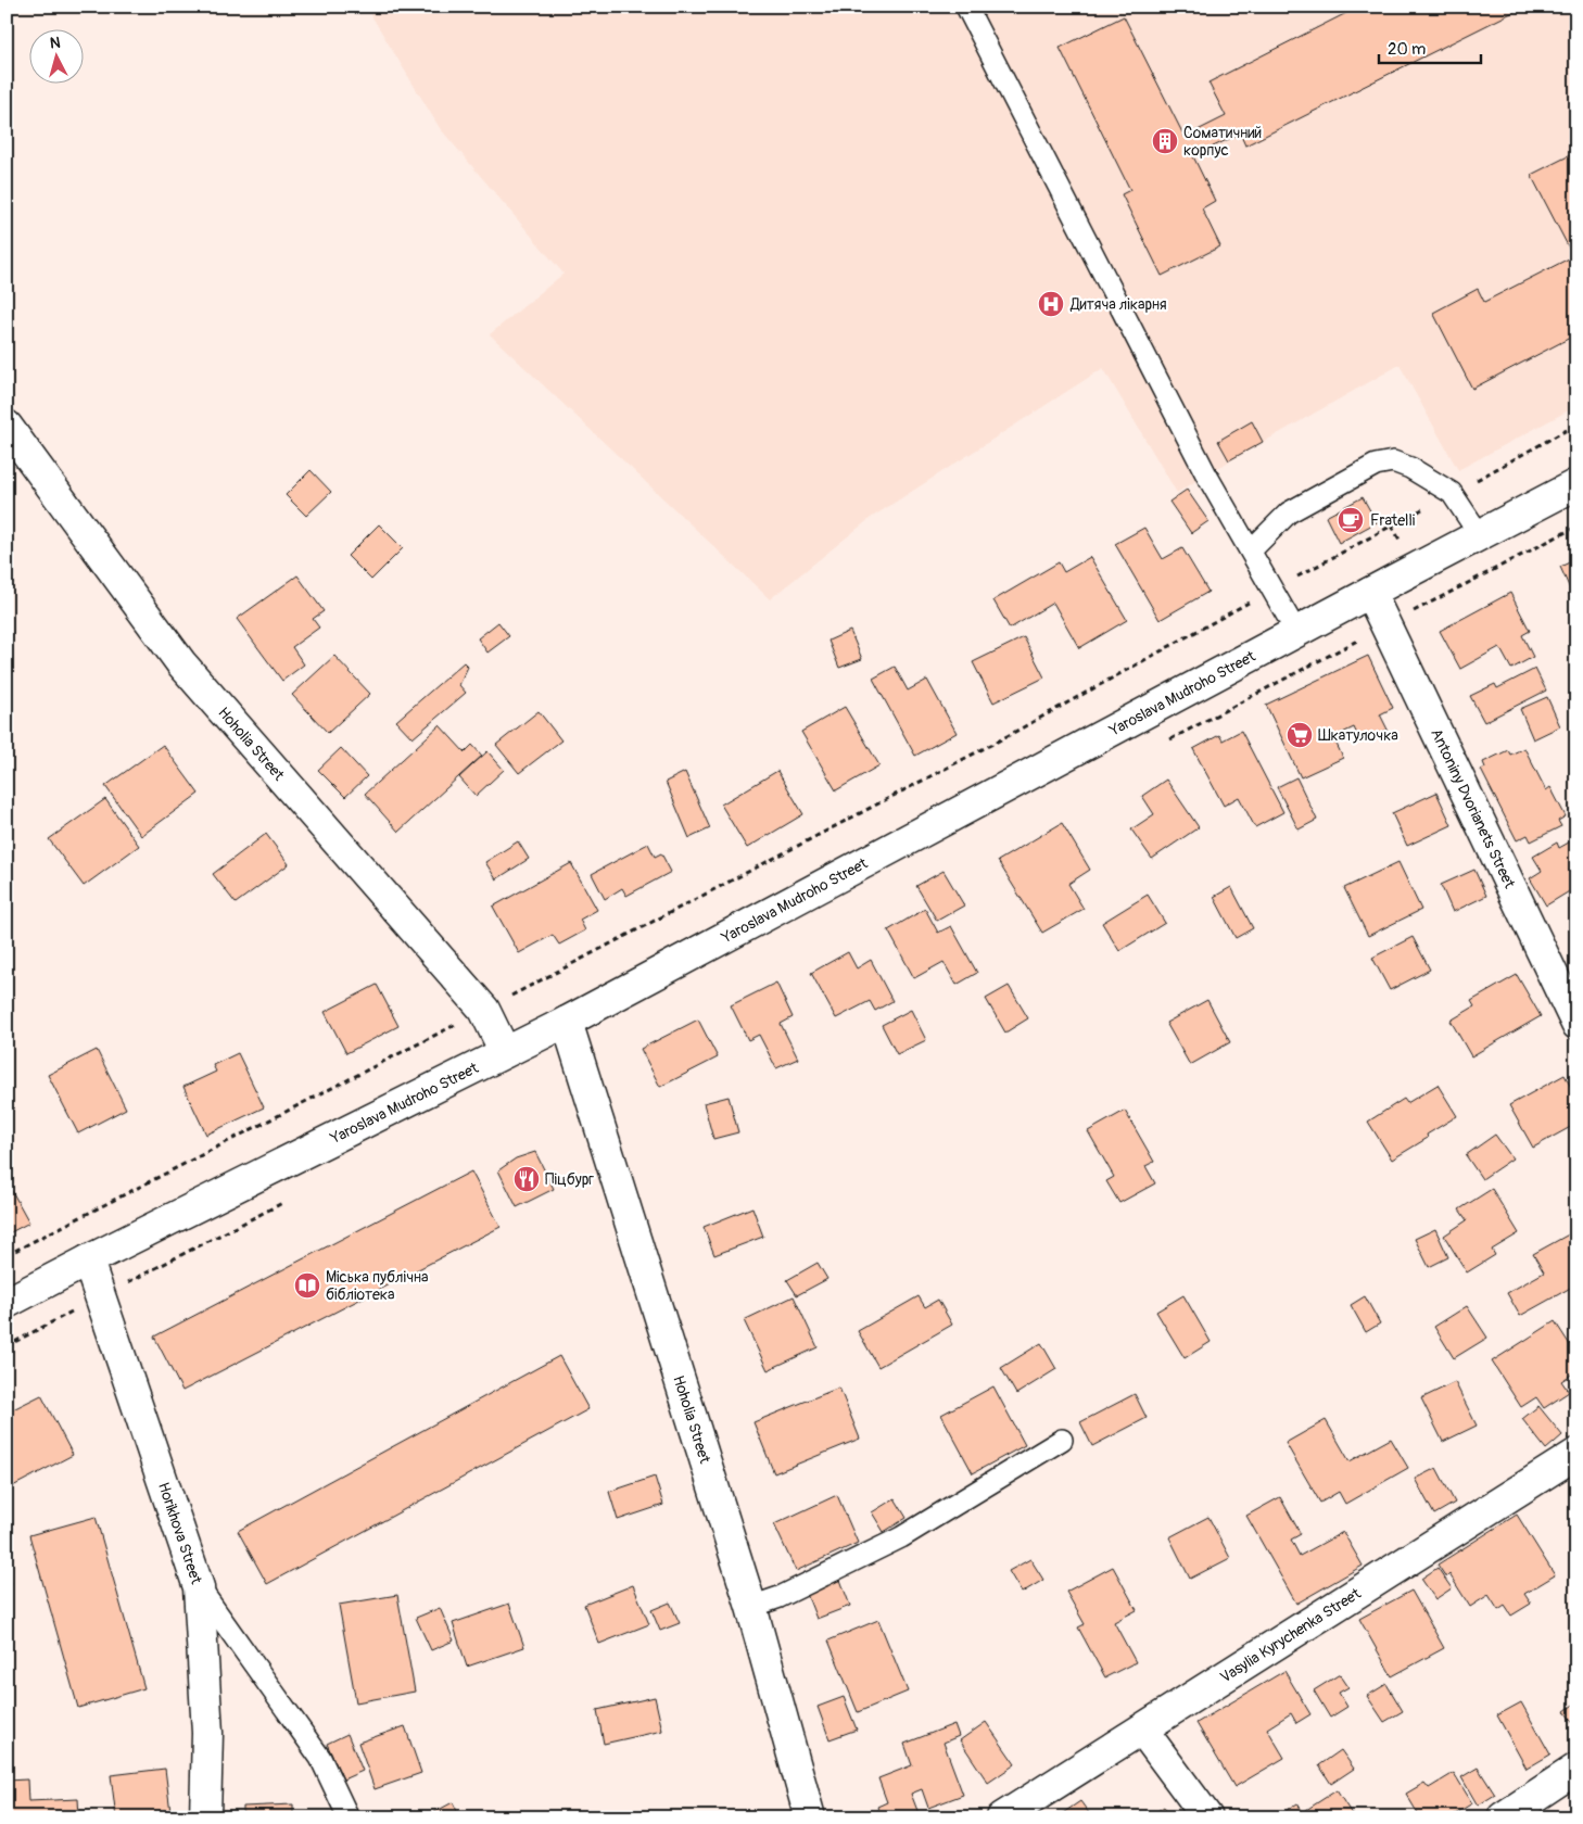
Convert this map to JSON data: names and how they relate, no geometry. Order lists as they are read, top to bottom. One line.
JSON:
{"streets":{"street":["Yaroslava Mudroho Street","Hoholia Street","Antoniny Dvorianets Street","Horikhova Street","Vasylia Kyrychenka Street"]},"crossings":[["Yaroslava Mudroho Street","Hoholia Street"],["Yaroslava Mudroho Street","Antoniny Dvorianets Street"],["Yaroslava Mudroho Street","Horikhova Street"]],"places":{"building":["Соматичний корпус"],"hospital":["Дитяча лікарня"],"cafe":["Fratelli"],"supermarket":["Шкатулочка"],"restaurant":["Піцбург"],"library":["Міська публічна бібліотека"]},"scale_bar":"20 m","north":"top"}
